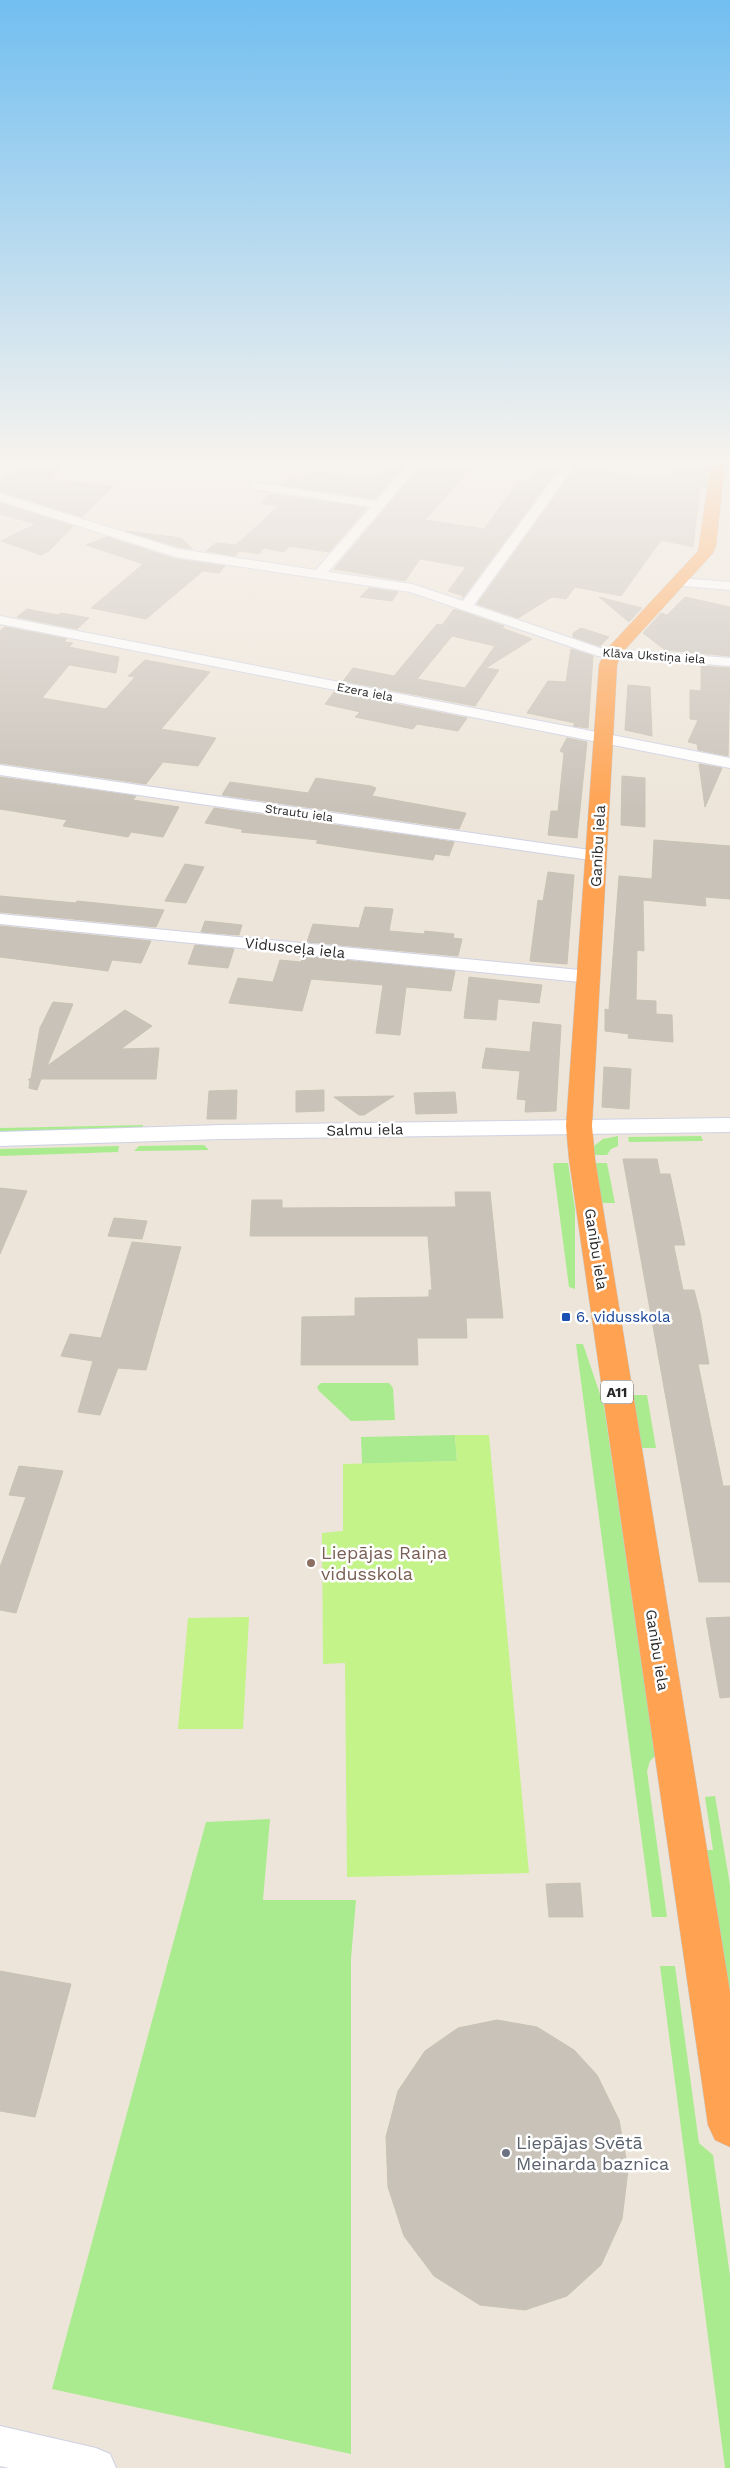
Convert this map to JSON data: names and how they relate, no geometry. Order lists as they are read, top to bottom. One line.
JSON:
{"streets":{"highway":["Ganību iela","A11"],"street":["Klāva Ukstiņa iela","Ezera iela","Strautu iela","Vidusceļa iela","Salmu iela"]},"crossings":[["Klāva Ukstiņa iela","Ganību iela"],["Ezera iela","Ganību iela"],["Strautu iela","Ganību iela"],["Ganību iela","Vidusceļa iela"],["Ganību iela","Salmu iela"]],"places":{"transit":["6. vidusskola"],"other":["Liepājas Raiņa vidusskola","Liepājas Svētā Meinarda baznīca"]}}
